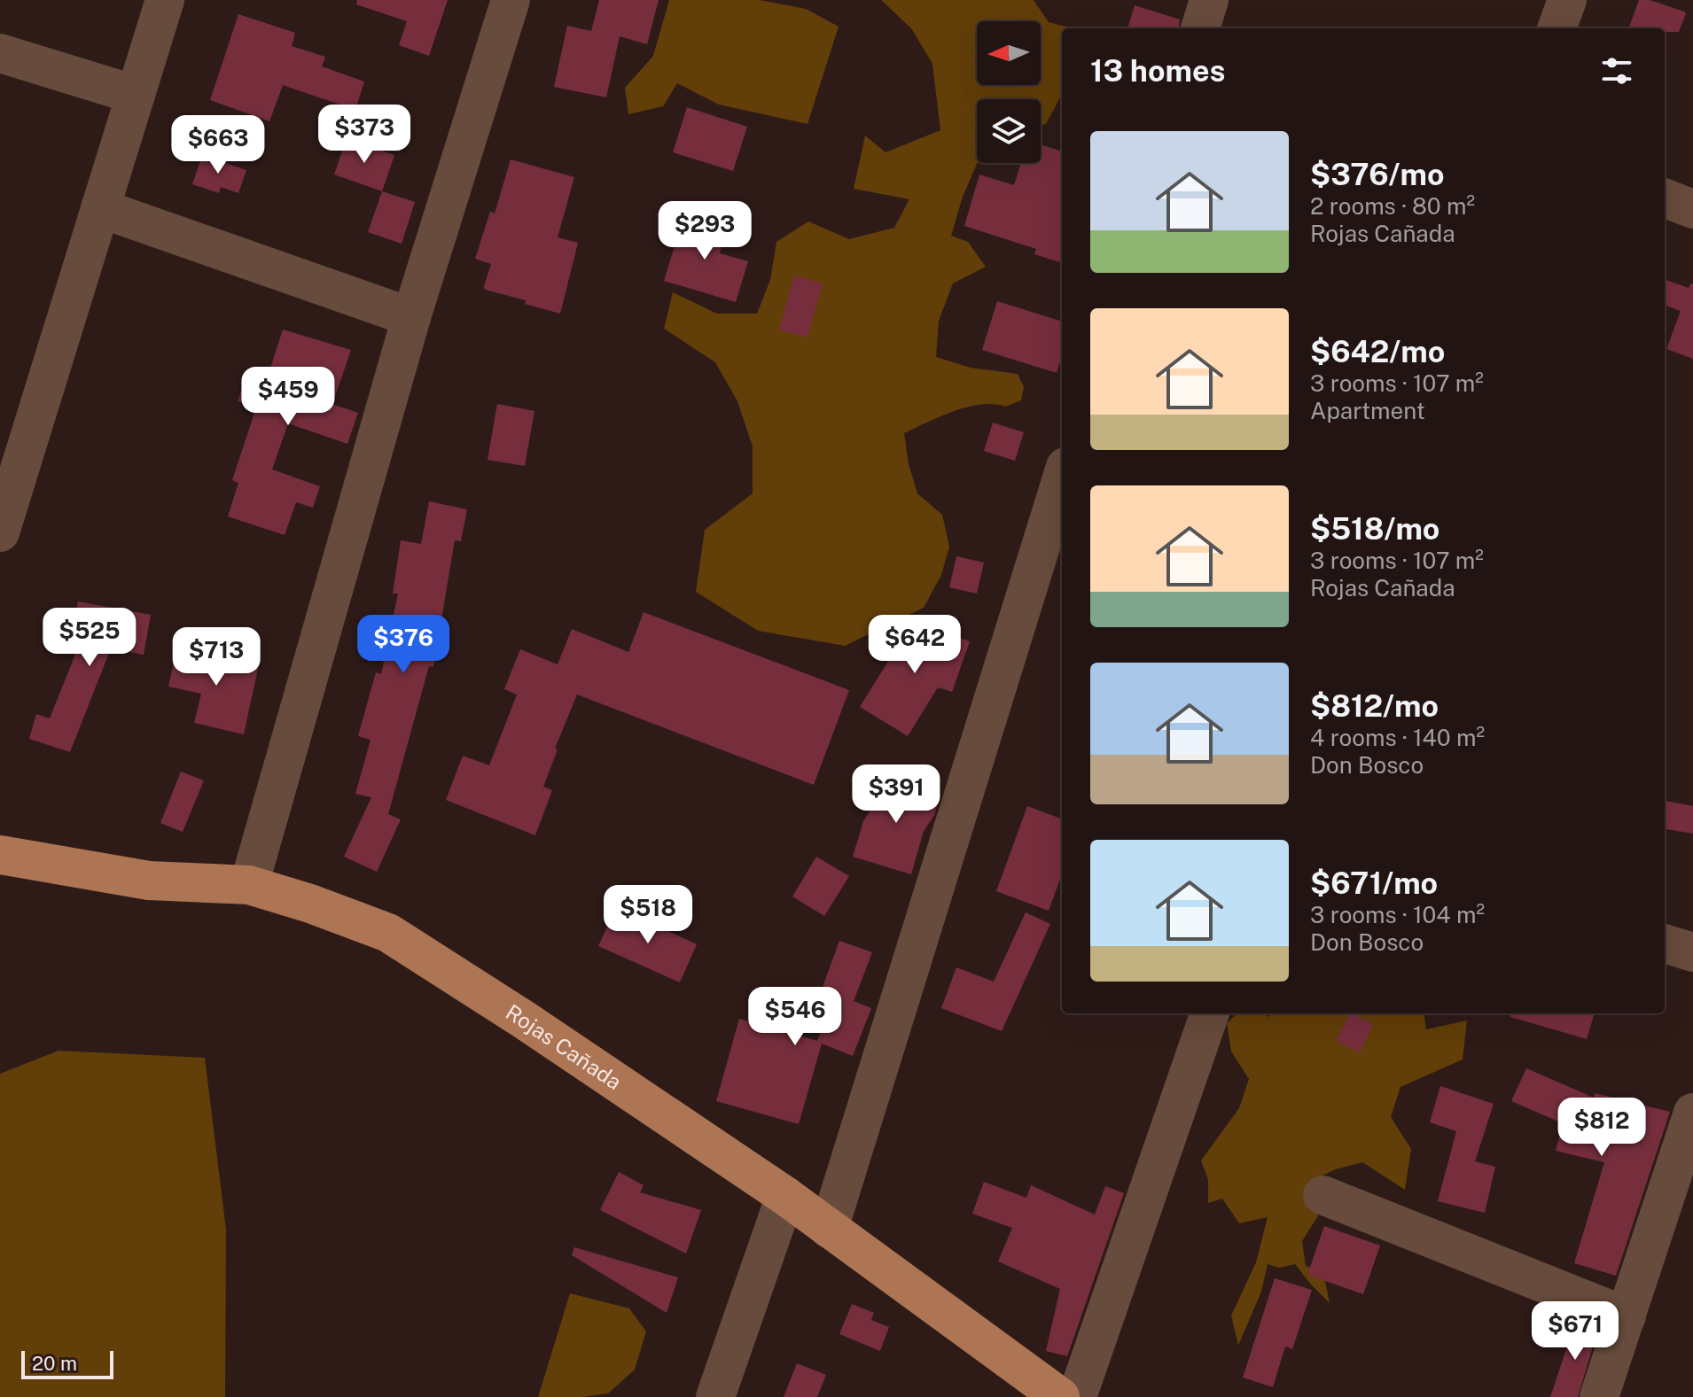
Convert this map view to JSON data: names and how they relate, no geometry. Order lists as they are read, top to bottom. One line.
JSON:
{"streets":{"main road":["Rojas Cañada"]},"scale_bar":"20 m","north":"left","page":{"heading":"13 homes","price":["$373","$663","$293","$459","$525","$376","$642","$713","$391","$518","$546","$812","$671"],"list":[{"name":"$376/mo","note":"2 rooms · 80 m² · Rojas Cañada"},{"name":"$642/mo","note":"3 rooms · 107 m² · Apartment"},{"name":"$518/mo","note":"3 rooms · 107 m² · Rojas Cañada"},{"name":"$812/mo","note":"4 rooms · 140 m² · Don Bosco"},{"name":"$671/mo","note":"3 rooms · 104 m² · Don Bosco"}],"scale":"20 m"}}
